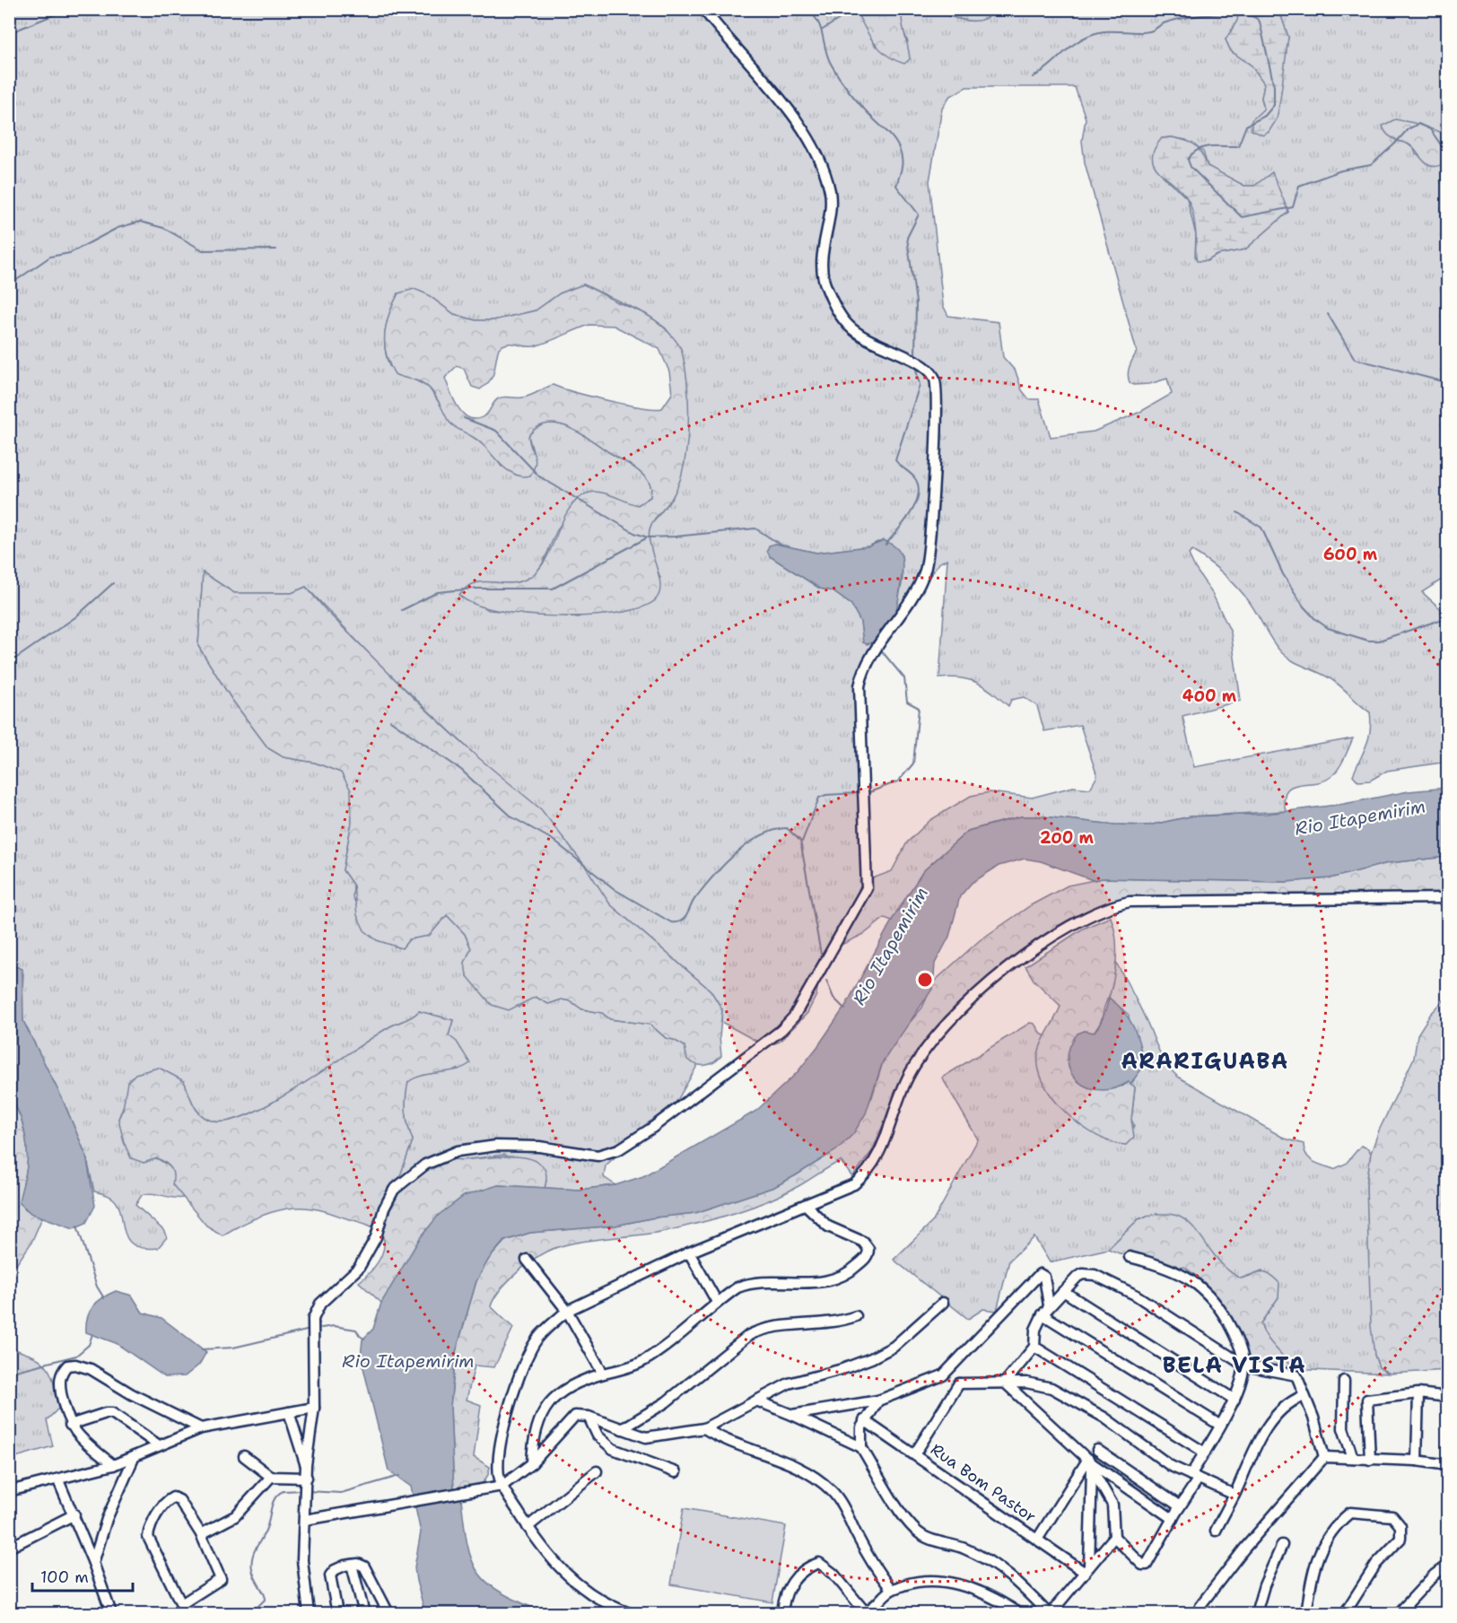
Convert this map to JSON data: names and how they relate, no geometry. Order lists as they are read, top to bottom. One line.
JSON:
{"streets":{"street":["Rua Bom Pastor"]},"districts":["ARARIGUABA","BELA VISTA"],"water":["Rio Itapemirim"],"scale_bar":"100 m","rings":["600 m","400 m","200 m"]}
